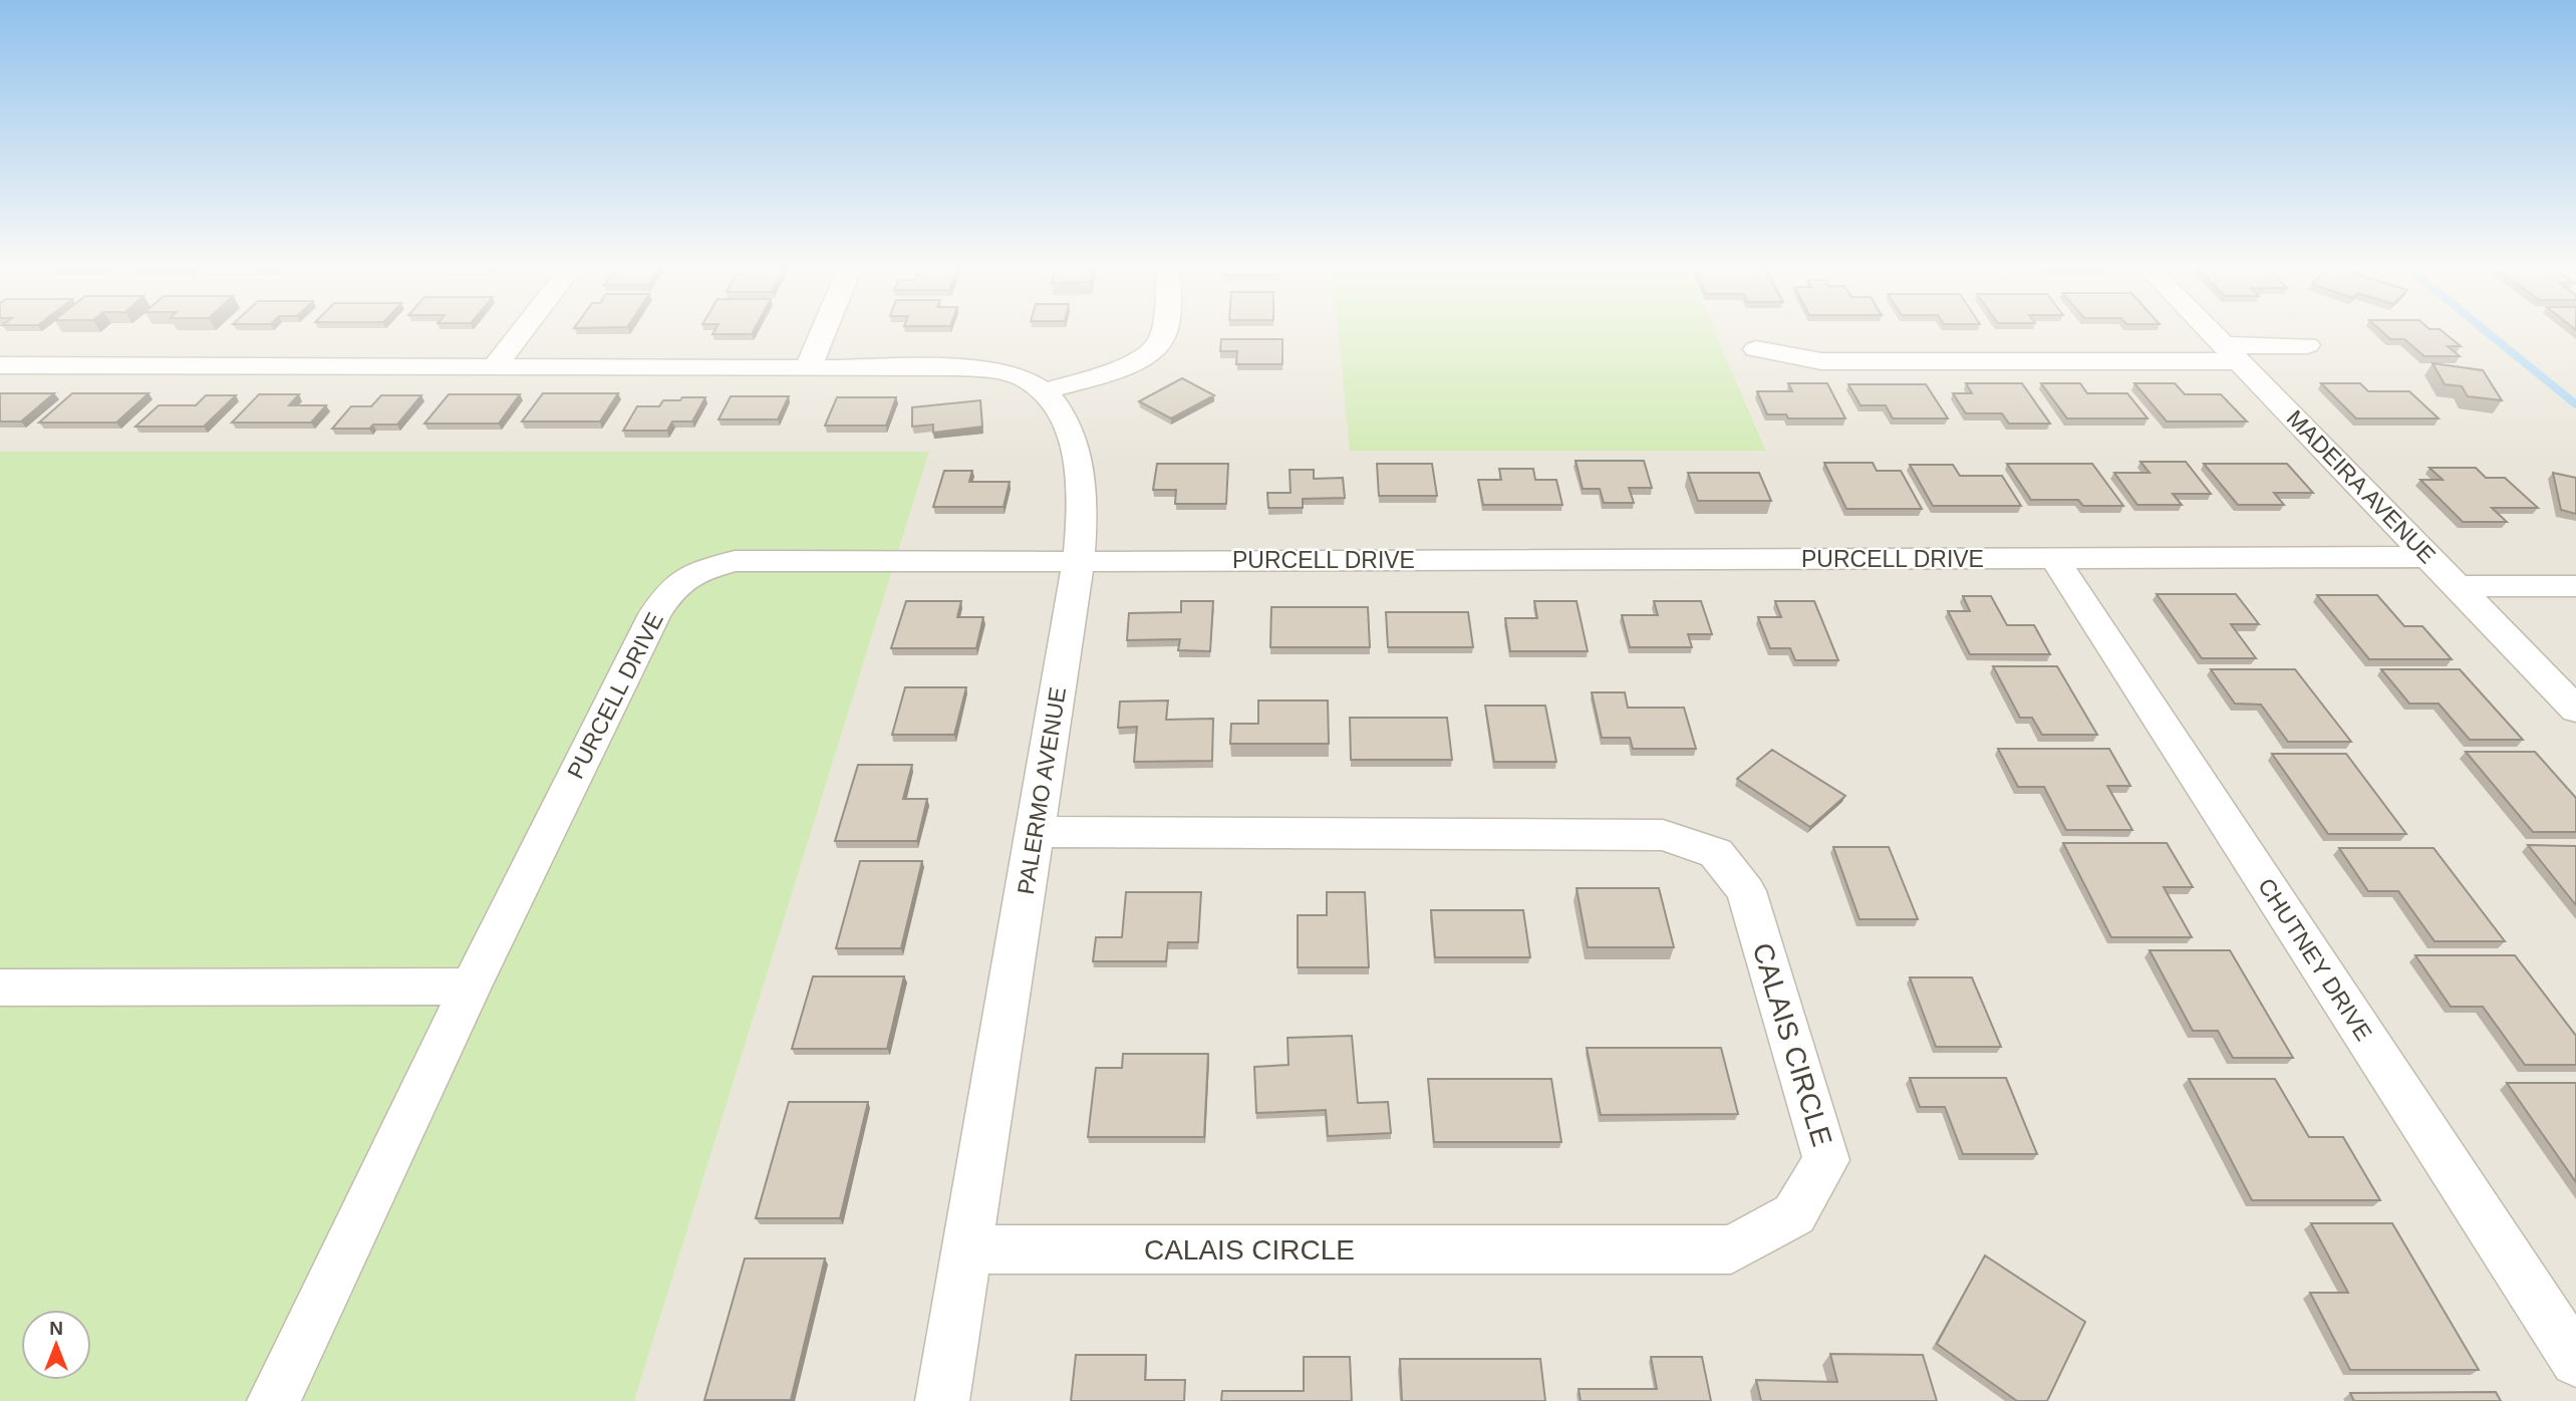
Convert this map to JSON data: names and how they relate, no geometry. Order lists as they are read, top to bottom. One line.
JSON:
{"streets":{"street":["MADEIRA AVENUE","PURCELL DRIVE","PALERMO AVENUE","CHUTNEY DRIVE","CALAIS CIRCLE"]},"crossings":[["MADEIRA AVENUE","PURCELL DRIVE"],["PURCELL DRIVE","PALERMO AVENUE"],["PURCELL DRIVE","CHUTNEY DRIVE"],["PALERMO AVENUE","CALAIS CIRCLE"]],"north":"top"}
